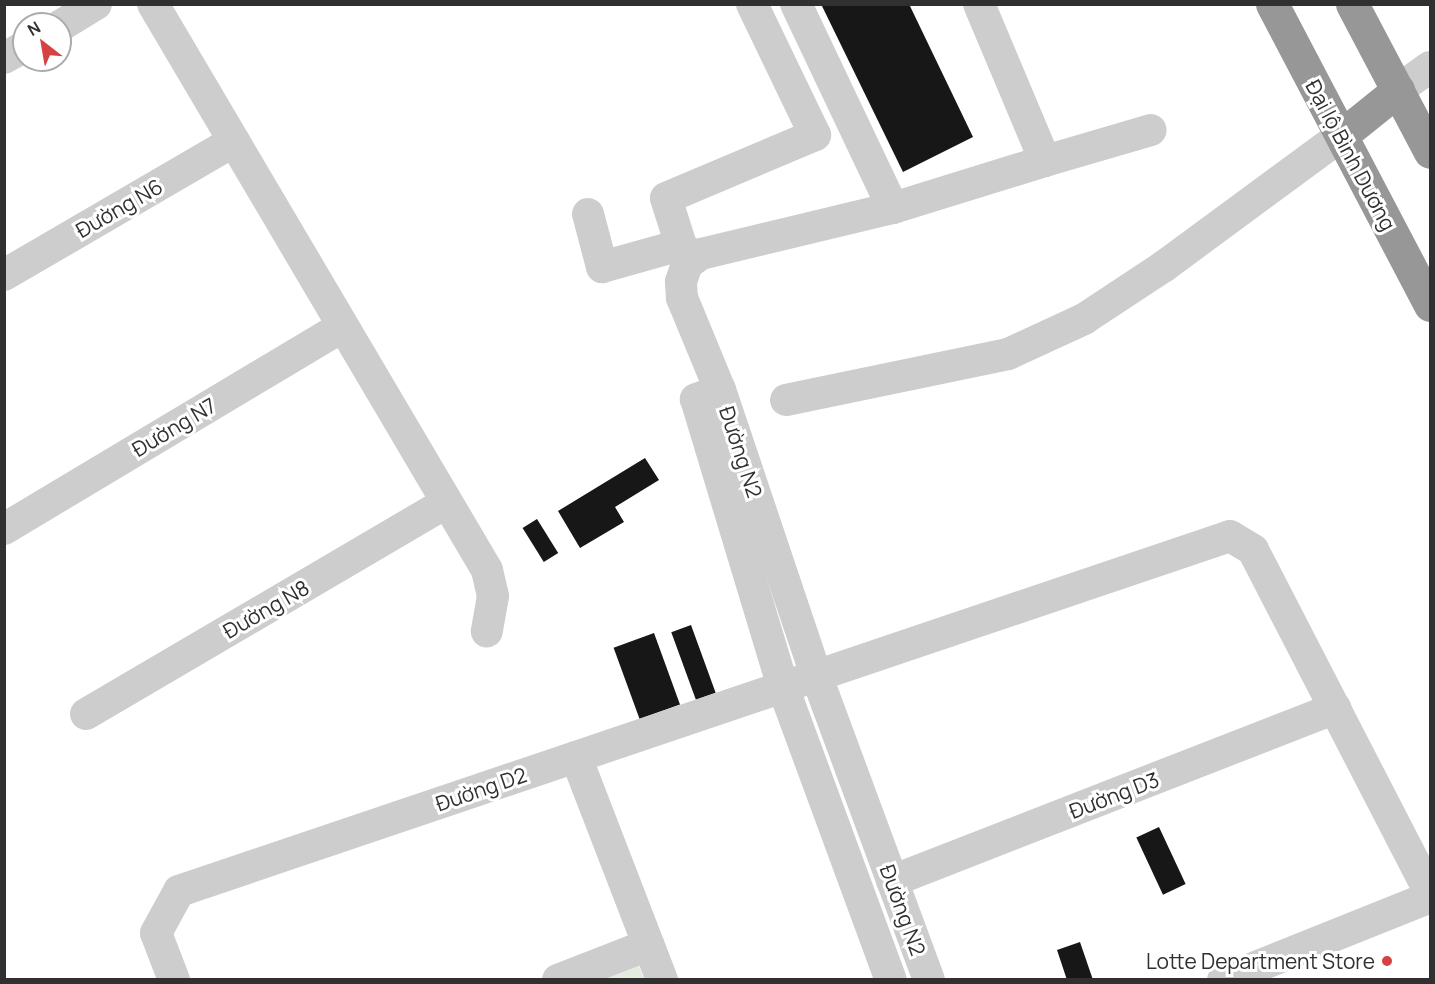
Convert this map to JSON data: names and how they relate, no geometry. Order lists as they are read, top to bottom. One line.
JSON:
{"streets":{"highway":["Đại lộ Bình Dương"],"street":["Đường N6","Đường N7","Đường N2","Đường N8","Đường D2","Đường D3"]},"crossings":[["Đường N2","Đường D2"],["Đường N2","Đường D3"],["Đường D2","Đường D3"]],"places":["Lotte Department Store"],"north":"top left"}
